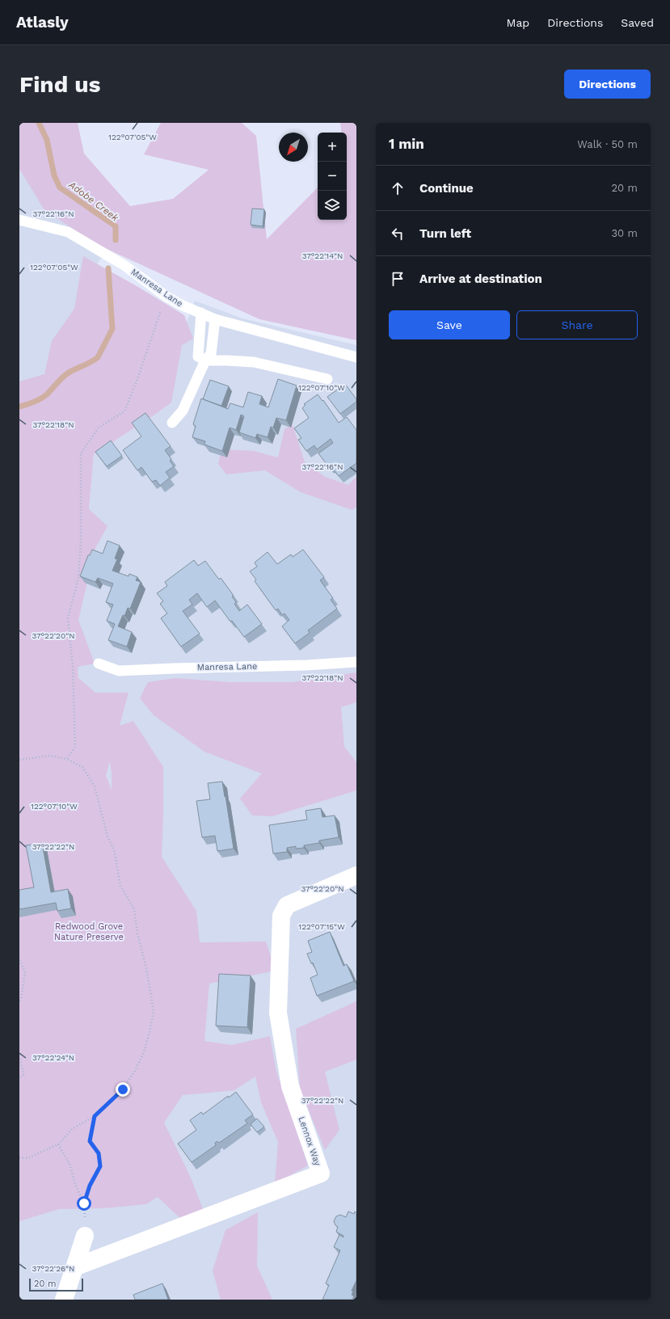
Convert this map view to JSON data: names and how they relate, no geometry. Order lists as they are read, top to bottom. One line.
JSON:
{"streets":{"street":["Lennox Way"],"lane":["Manresa Lane"]},"water":["Adobe Creek"],"parks":["Redwood Grove Nature Preserve"],"scale_bar":"20 m","north":"bottom left","page":{"header":"Atlasly","nav":["Map","Directions","Saved"],"buttons":["Directions",["Save","Share"]],"title":"Find us","heading":["1 min","Walk · 50 m"],"map_buttons":["+","−"],"list":[["Continue","20 m"],["Turn left","30 m"],"Arrive at destination"],"scale":"20 m"},"coordinates":["122°07'05\"W","37°22'16\"N","37°22'14\"N","122°07'10\"W","37°22'18\"N","37°22'20\"N","37°22'22\"N","122°07'15\"W","37°22'24\"N","37°22'26\"N"]}
